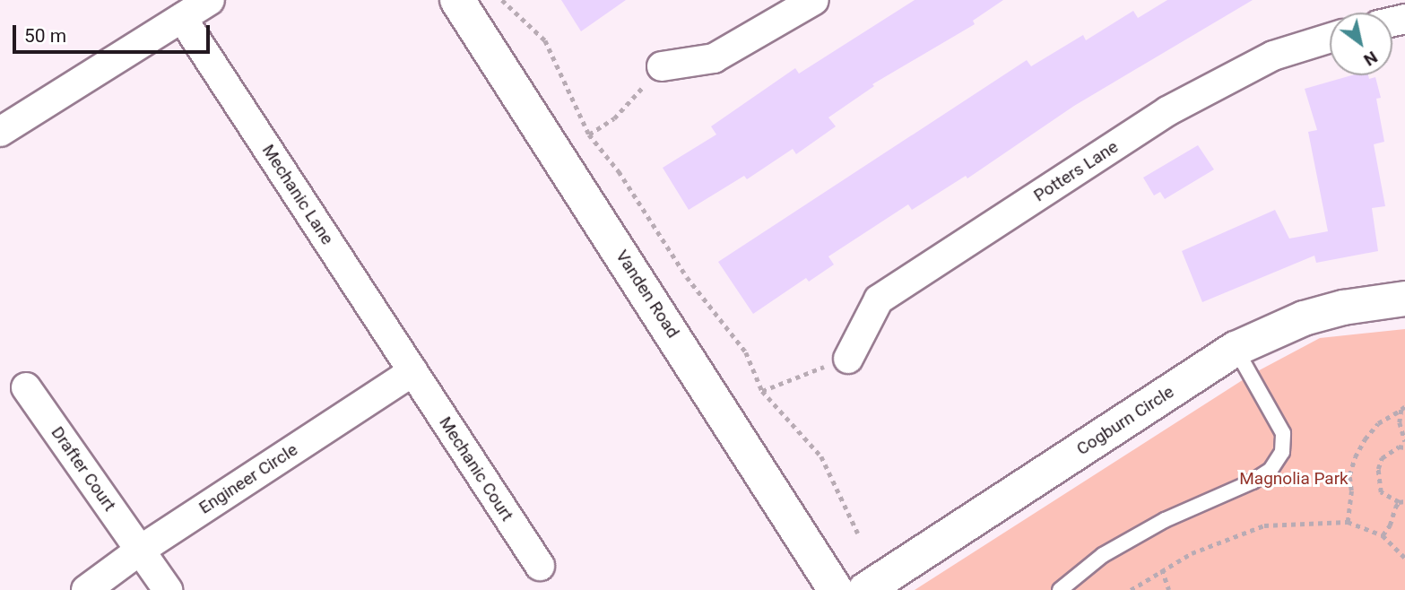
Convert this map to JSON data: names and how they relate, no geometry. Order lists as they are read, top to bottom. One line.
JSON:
{"streets":{"street":["Potters Lane","Mechanic Lane","Vanden Road","Cogburn Circle","Drafter Court","Mechanic Court","Engineer Circle"]},"crossings":[["Mechanic Lane","Mechanic Court"],["Mechanic Lane","Engineer Circle"],["Drafter Court","Engineer Circle"],["Mechanic Court","Engineer Circle"]],"parks":["Magnolia Park"],"scale_bar":"50 m","north":"bottom right"}
